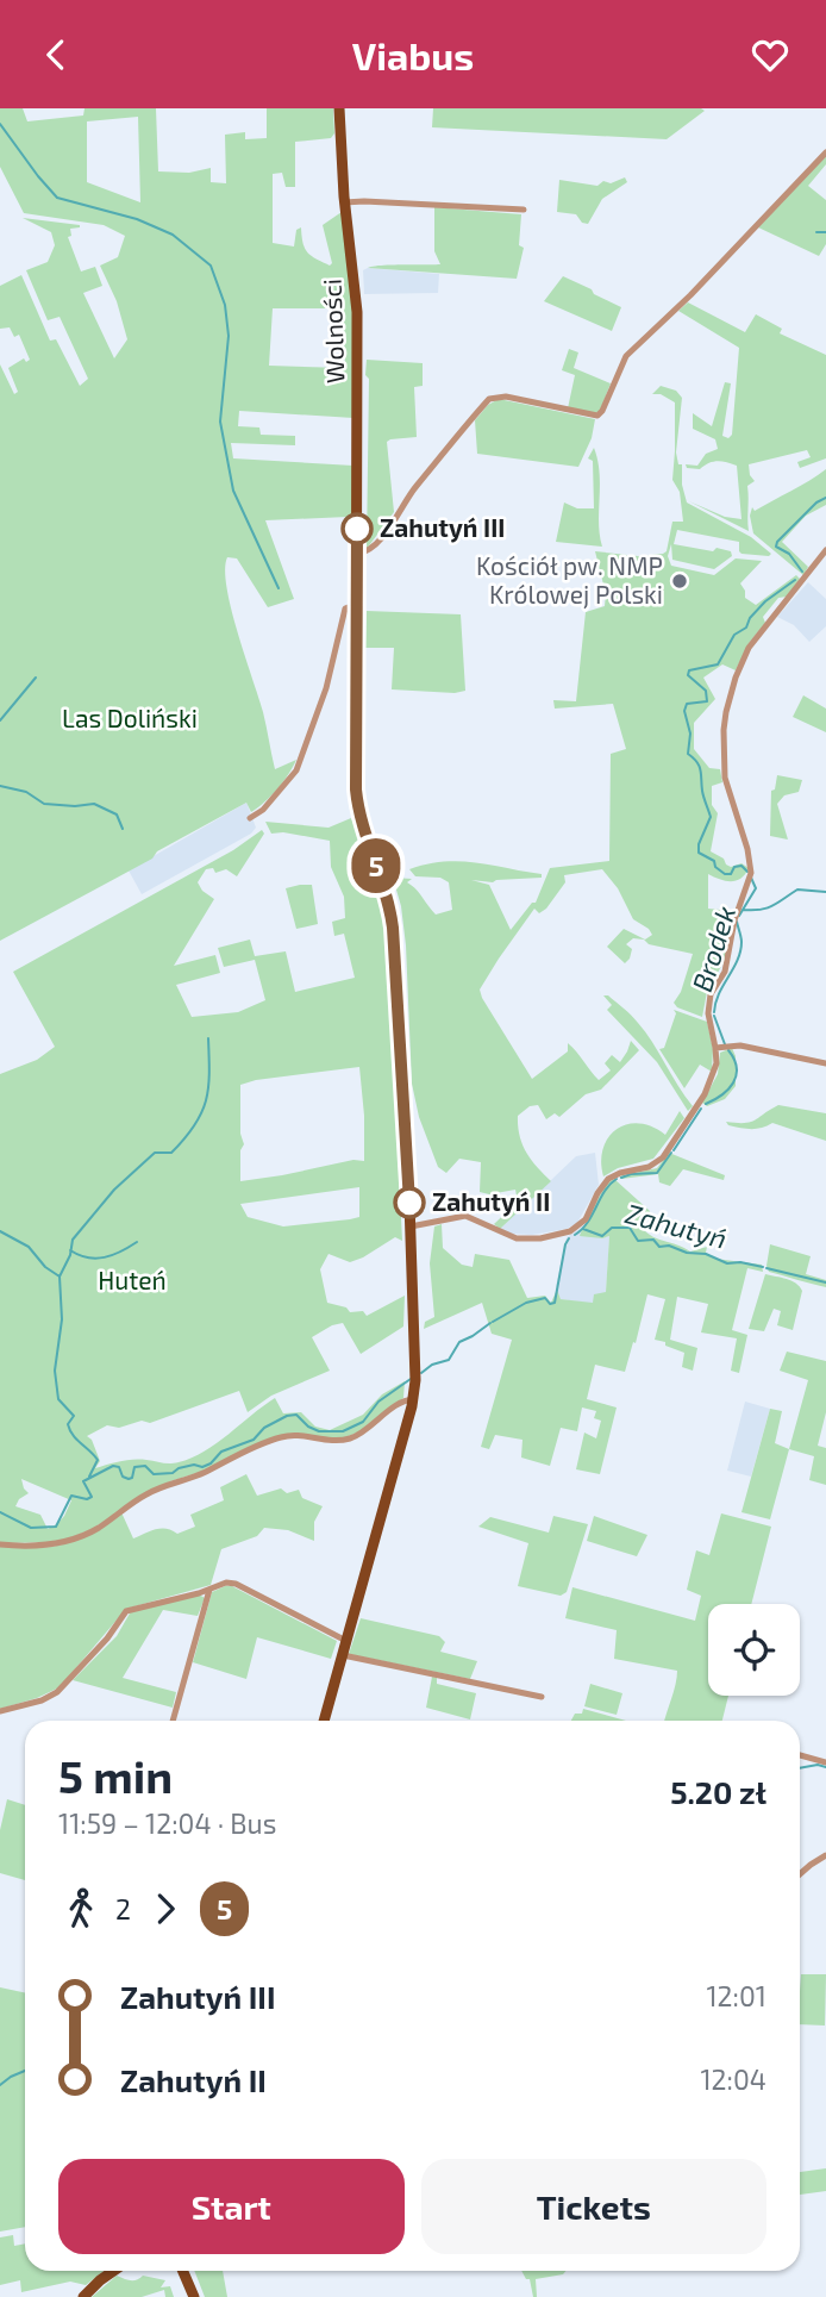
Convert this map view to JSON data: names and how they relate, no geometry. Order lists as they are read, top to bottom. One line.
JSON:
{"streets":{"main road":["Wolności"]},"water":["Brodek","Zahutyń"],"parks":["Las Doliński","Huteń"],"places":["Zahutyń III","Kościół pw. NMP Królowej Polski","Zahutyń II"],"lines":["bus line 5"],"page":{"header":"Viabus","on_map":"5","heading":["5 min","11:59 – 12:04 · Bus","5.20 zł"],"legs":["2","5"],"list":[{"name":"Zahutyń III","value":"12:01"},{"name":"Zahutyń II","value":"12:04"}],"buttons":["Start","Tickets"]}}
